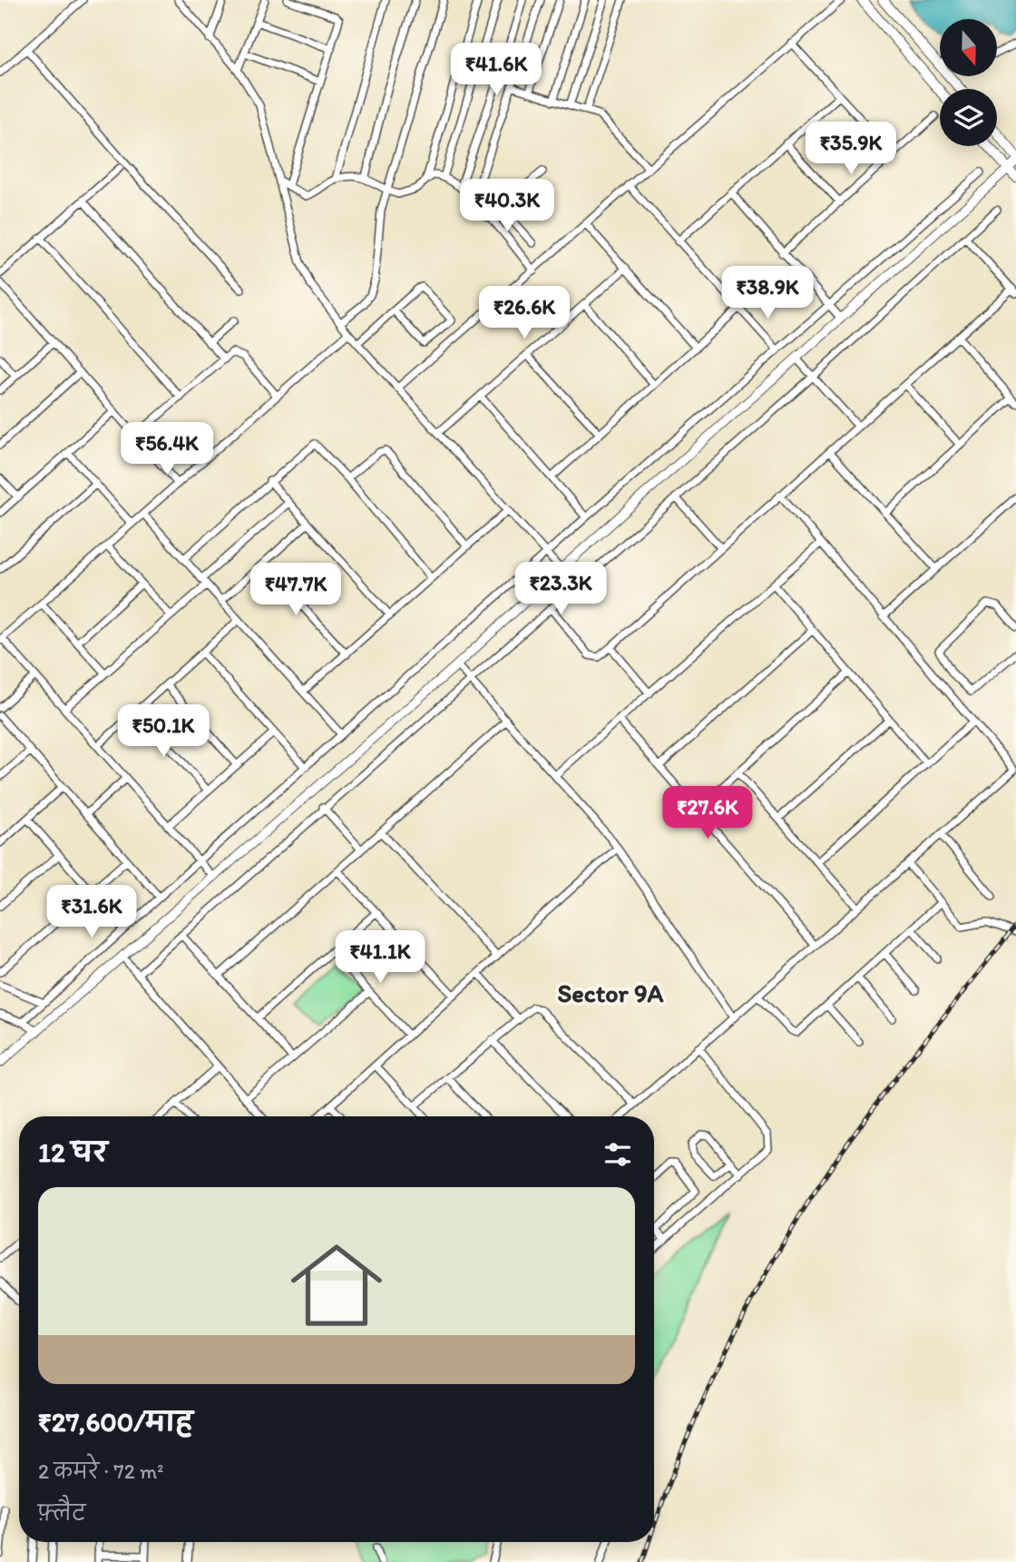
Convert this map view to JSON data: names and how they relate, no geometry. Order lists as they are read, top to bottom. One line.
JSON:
{"districts":["Sector 9A"],"north":"bottom","page":{"price":["₹41.6K","₹35.9K","₹40.3K","₹38.9K","₹26.6K","₹56.4K","₹23.3K","₹47.7K","₹50.1K","₹27.6K","₹31.6K","₹41.1K"],"heading":"12 घर","list":[{"name":"₹27,600/माह","note":"2 कमरे · 72 m² · फ़्लैट"}]}}
